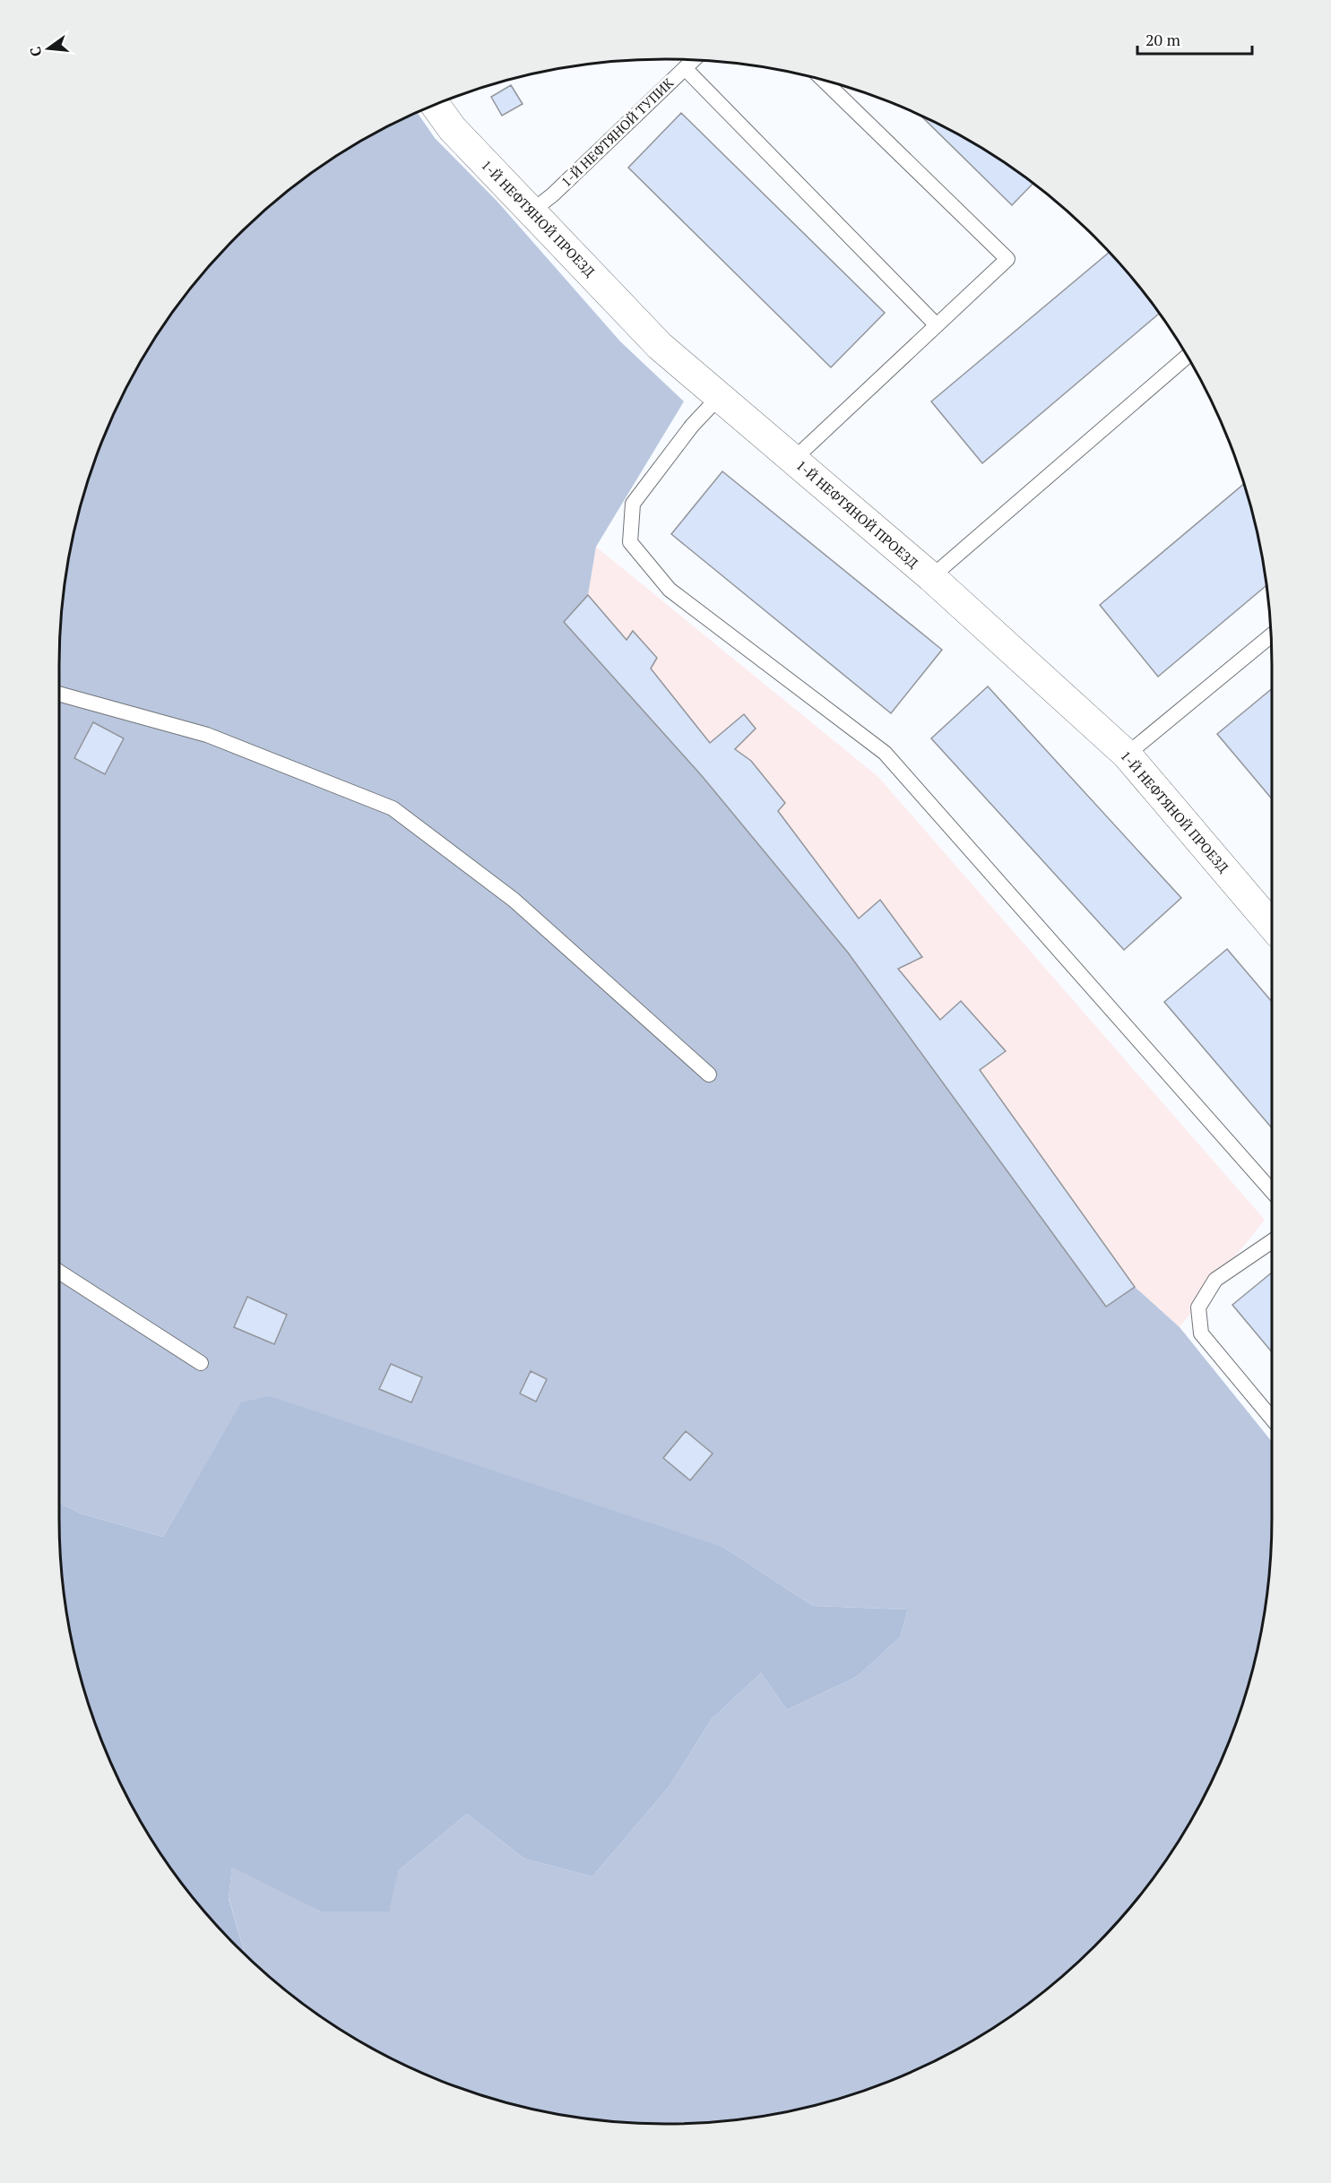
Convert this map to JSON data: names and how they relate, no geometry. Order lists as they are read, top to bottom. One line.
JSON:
{"streets":{"street":["1-Й НЕФТЯНОЙ ПРОЕЗД"],"lane":["1-Й НЕФТЯНОЙ ТУПИК"]},"crossings":[["1-Й НЕФТЯНОЙ ТУПИК","1-Й НЕФТЯНОЙ ПРОЕЗД"]],"scale_bar":"20 m","north":"left"}
